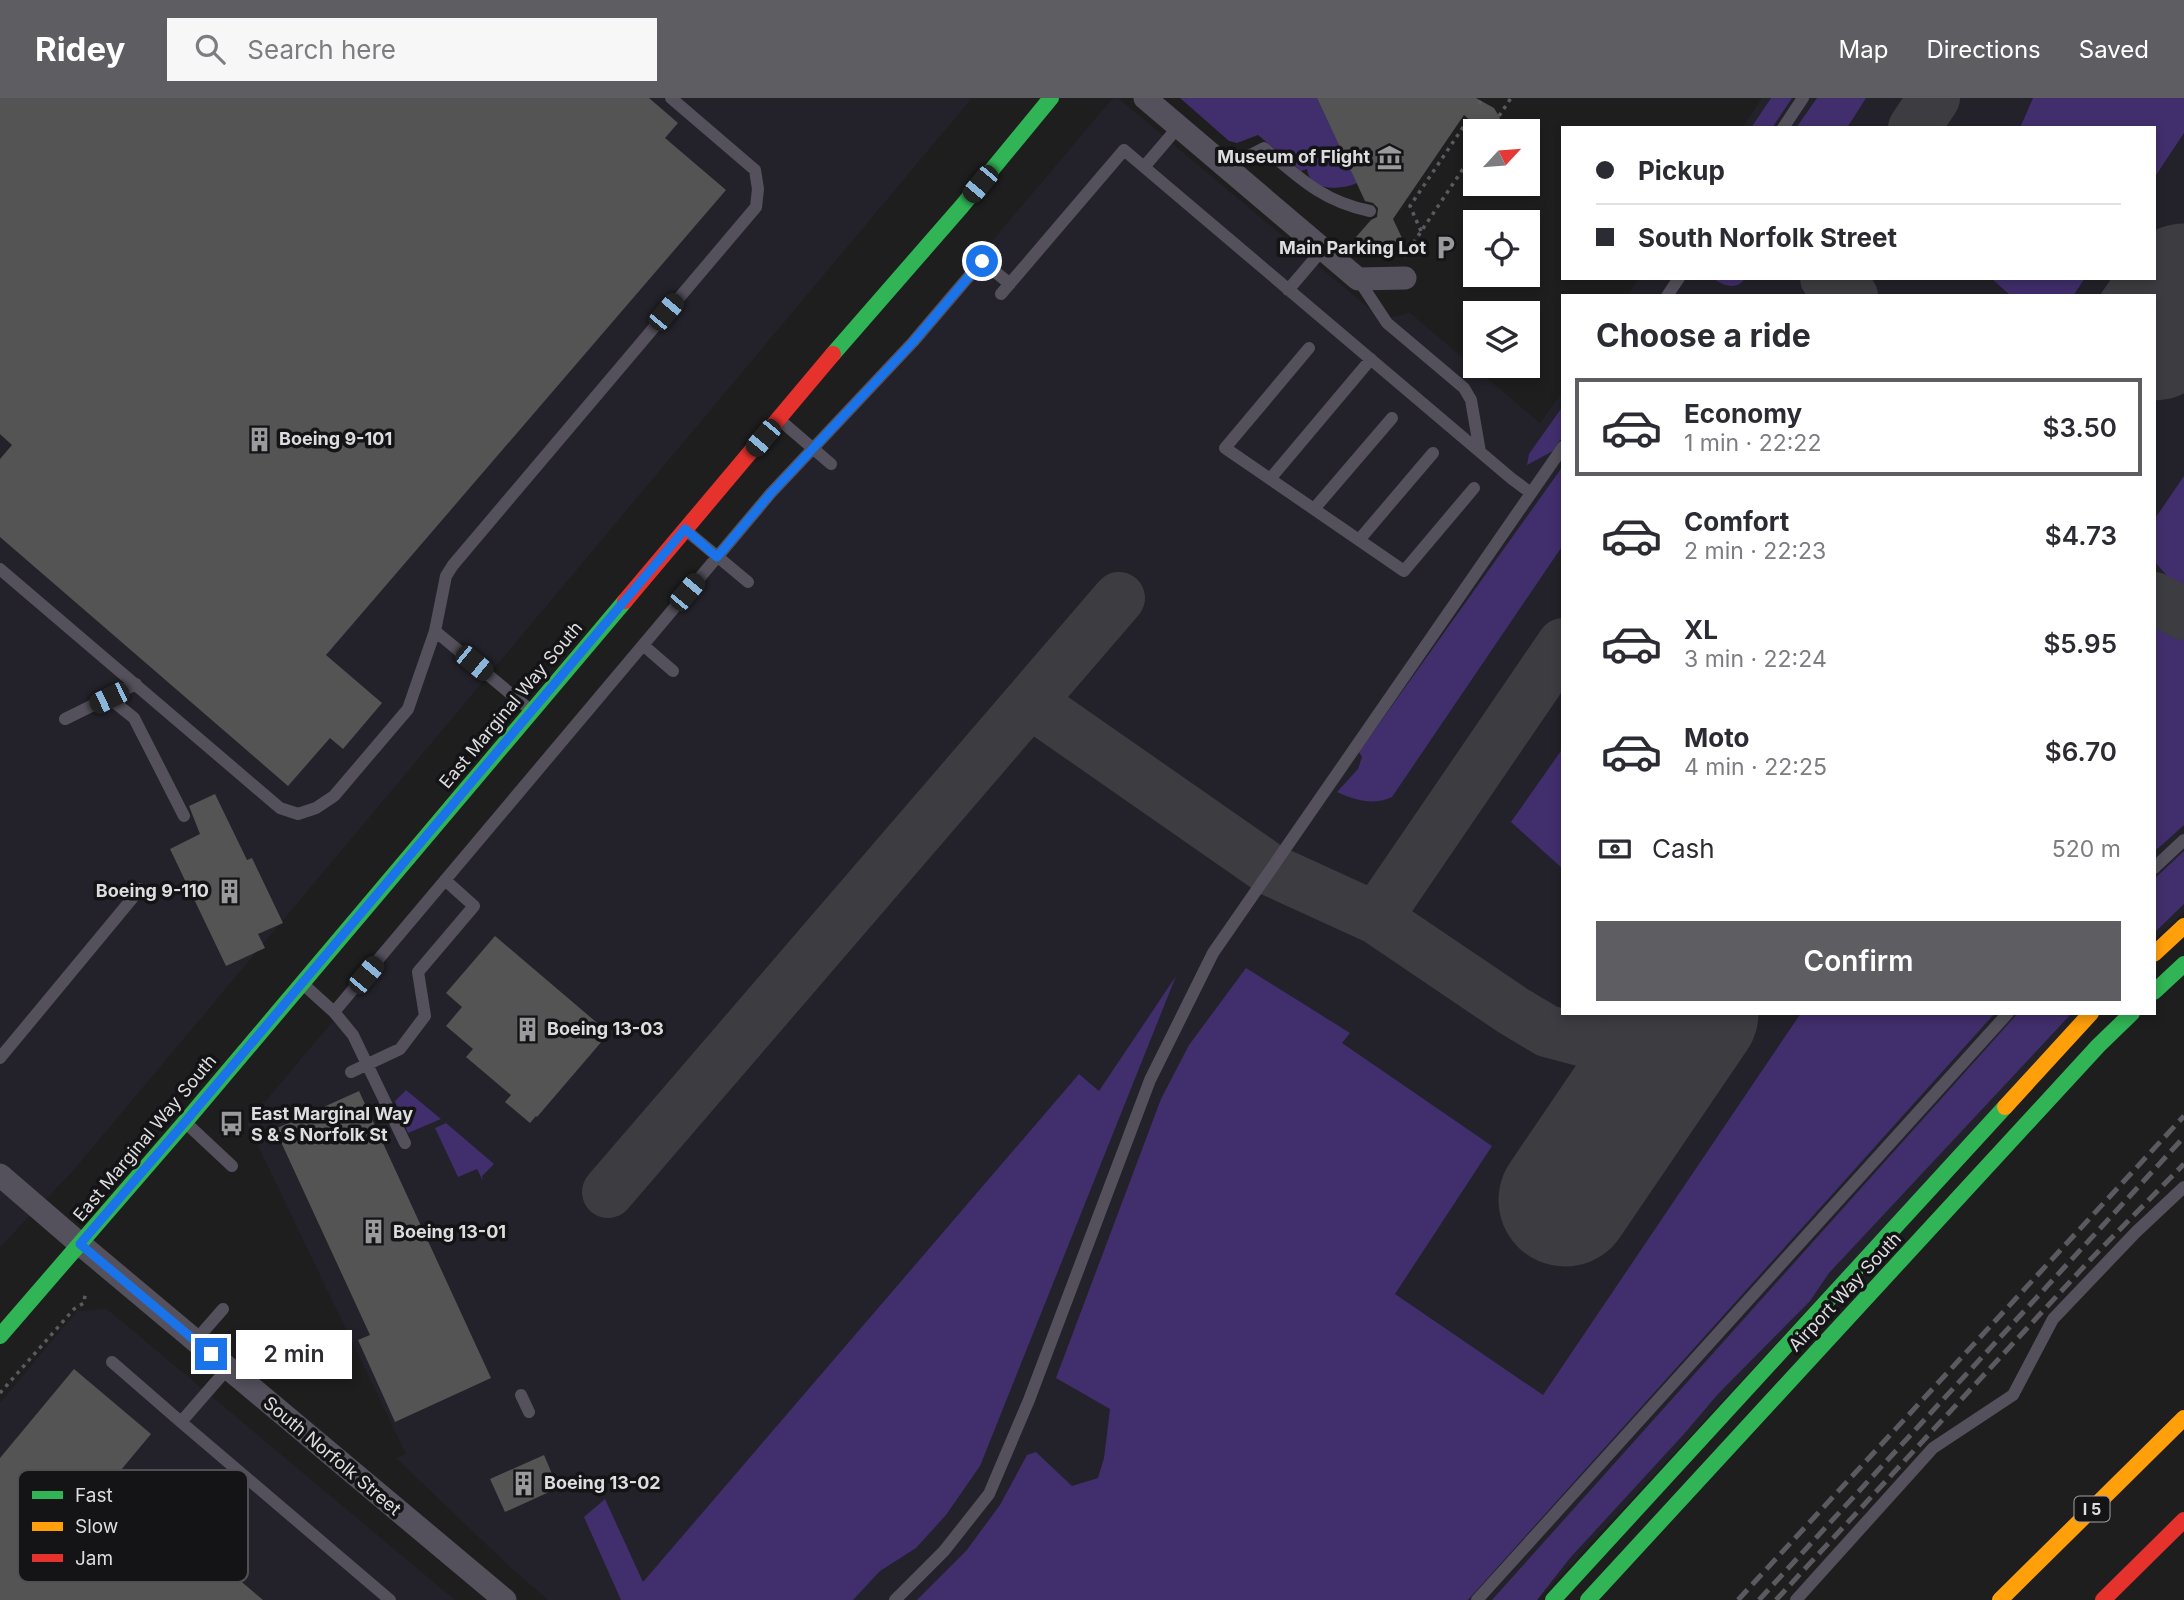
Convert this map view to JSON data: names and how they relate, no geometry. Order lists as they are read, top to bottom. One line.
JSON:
{"streets":{"main road":["East Marginal Way South","Airport Way South","I 5"],"street":["South Norfolk Street"]},"crossings":[["East Marginal Way South","South Norfolk Street"]],"places":{"museum":["Museum of Flight"],"parking":["Main Parking Lot"],"building":["Boeing 9-101","Boeing 9-110","Boeing 13-03","Boeing 13-01","Boeing 13-02"],"bus stop":["East Marginal Way S & S Norfolk St"]},"legend":["Fast","Slow","Jam"],"north":"top right","page":{"header":"Ridey","search":"Search here","nav":["Map","Directions","Saved"],"banner":["Pickup","South Norfolk Street"],"heading":"Choose a ride","list":[{"name":"Economy","note":"1 min · 22:22","value":"$3.50"},{"name":"Comfort","note":"2 min · 22:23","value":"$4.73"},{"name":"XL","note":"3 min · 22:24","value":"$5.95"},{"name":"Moto","note":"4 min · 22:25","value":"$6.70"}],"pay":["Cash","520 m"],"buttons":"Confirm","bubble":"2 min"}}
